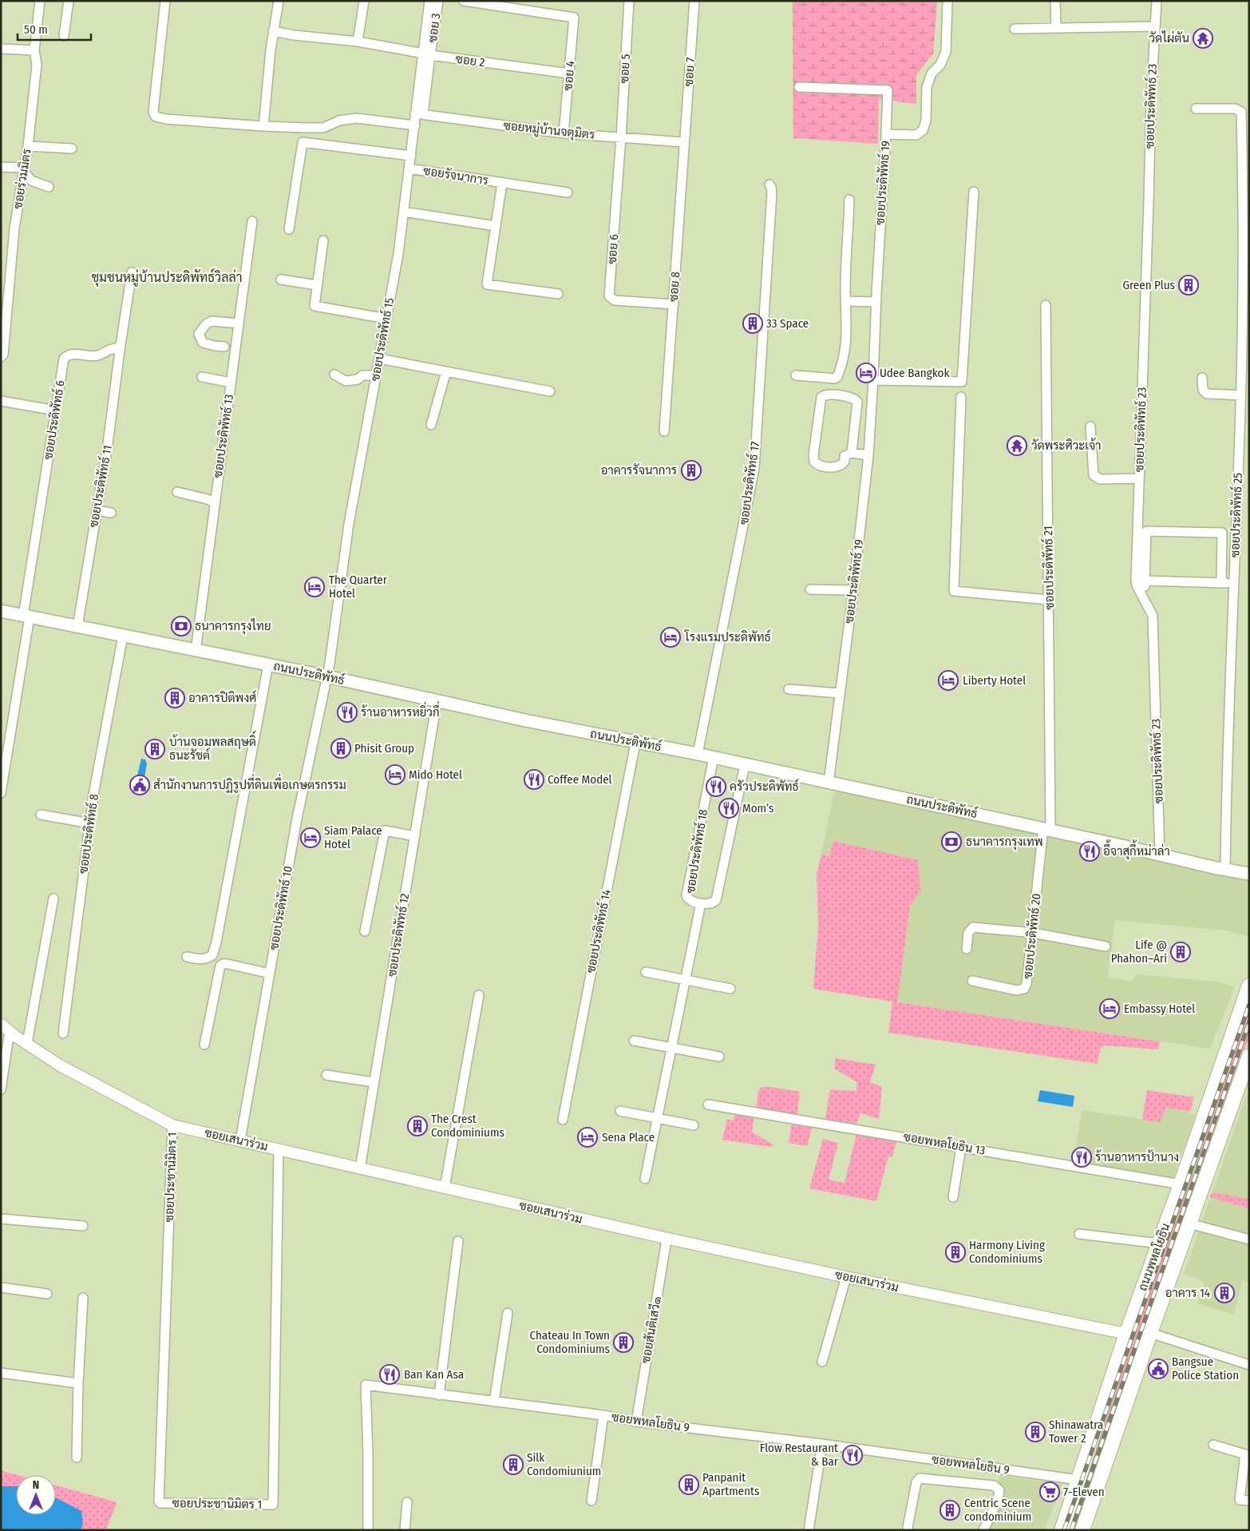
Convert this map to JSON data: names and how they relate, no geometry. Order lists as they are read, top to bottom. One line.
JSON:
{"streets":{"main road":["ถนนประดิพัทธ์","ถนนพหลโยธิน"],"street":["ซอย 3","ซอย 2","ซอย 5","ซอย 7","ซอย 4","ซอยประดิพัทธ์ 23","ซอยหมู่บ้านจตุมิตร","ซอยรัจนาการ","ซอยร่วมมิตร","ซอยประดิพัทธ์ 19","ซอย 6","ซอย 8","ซอยประดิพัทธ์ 15","ซอยประดิพัทธ์ 6","ซอยประดิพัทธ์ 13","ซอยประดิพัทธ์ 17","ซอยประดิพัทธ์ 11","ซอยประดิพัทธ์ 25","ซอยประดิพัทธ์ 21","ซอยประดิพัทธ์ 8","ซอยประดิพัทธ์ 18","ซอยประดิพัทธ์ 10","ซอยประดิพัทธ์ 14","ซอยประดิพัทธ์ 12","ซอยประดิพัทธ์ 20","ซอยเสนาร่วม","ซอยพหลโยธิน 13","ซอยประชานิมิตร 1","ซอยสันติเสวี๑","ซอยพหลโยธิน 9"]},"crossings":[["ซอย 3","ซอย 2"],["ซอย 3","ซอยประดิพัทธ์ 15"],["ซอย 2","ซอย 4"],["ซอย 2","ซอยประดิพัทธ์ 15"],["ซอย 5","ซอยหมู่บ้านจตุมิตร"],["ซอย 5","ซอย 6"],["ซอย 7","ซอยหมู่บ้านจตุมิตร"],["ซอย 7","ซอย 8"],["ซอย 4","ซอยหมู่บ้านจตุมิตร"],["ซอยประดิพัทธ์ 23","ถนนประดิพัทธ์"],["ซอยหมู่บ้านจตุมิตร","ซอย 6"],["ซอยหมู่บ้านจตุมิตร","ซอย 8"],["ซอยหมู่บ้านจตุมิตร","ซอยประดิพัทธ์ 15"],["ซอยรัจนาการ","ซอยประดิพัทธ์ 15"],["ซอยประดิพัทธ์ 19","ถนนประดิพัทธ์"],["ซอย 6","ซอย 8"],["ซอยประดิพัทธ์ 15","ถนนประดิพัทธ์"],["ซอยประดิพัทธ์ 15","ซอยประดิพัทธ์ 10"],["ซอยประดิพัทธ์ 6","ซอยประดิพัทธ์ 11"],["ซอยประดิพัทธ์ 6","ถนนประดิพัทธ์"],["ซอยประดิพัทธ์ 13","ถนนประดิพัทธ์"],["ซอยประดิพัทธ์ 17","ถนนประดิพัทธ์"],["ซอยประดิพัทธ์ 11","ถนนประดิพัทธ์"],["ซอยประดิพัทธ์ 25","ถนนประดิพัทธ์"],["ซอยประดิพัทธ์ 21","ถนนประดิพัทธ์"],["ซอยประดิพัทธ์ 21","ซอยประดิพัทธ์ 20"],["ถนนประดิพัทธ์","ซอยประดิพัทธ์ 8"],["ถนนประดิพัทธ์","ซอยประดิพัทธ์ 18"],["ถนนประดิพัทธ์","ซอยประดิพัทธ์ 10"],["ถนนประดิพัทธ์","ซอยประดิพัทธ์ 14"],["ถนนประดิพัทธ์","ซอยประดิพัทธ์ 12"],["ถนนประดิพัทธ์","ซอยประดิพัทธ์ 20"],["ซอยประดิพัทธ์ 10","ซอยเสนาร่วม"],["ซอยประดิพัทธ์ 12","ซอยเสนาร่วม"],["ซอยเสนาร่วม","ซอยประชานิมิตร 1"],["ซอยเสนาร่วม","ถนนพหลโยธิน"],["ซอยเสนาร่วม","ซอยสันติเสวี๑"],["ซอยพหลโยธิน 13","ถนนพหลโยธิน"],["ถนนพหลโยธิน","ซอยพหลโยธิน 9"],["ซอยสันติเสวี๑","ซอยพหลโยธิน 9"]],"districts":["ชุมชนหมู่บ้านประดิพัทธ์วิลล่า"],"places":{"temple":["วัดไผ่ตัน","วัดพระศิวะเจ้า"],"building":["Green Plus","33 Space","อาคารรัจนาการ","อาคารปิติพงศ์","Phisit Group","บ้านจอมพลสฤษดิ์ ธนะรัชต์","Life @ Phahon–Ari","The Crest Condominiums","Harmony Living Condominiums","อาคาร 14","Chateau In Town Condominiums","Shinawatra Tower 2","Silk Condomiunium","Panpanit Apartments","Centric Scene condominium"],"hotel":["Udee Bangkok","The Quarter Hotel","โรงแรมประดิพัทธ์","Liberty Hotel","Mido Hotel","Siam Palace Hotel","Embassy Hotel","Sena Place"],"bank":["ธนาคารกรุงไทย","ธนาคารกรุงเทพ"],"restaurant":["ร้านอาหารหยิ่วกี่","Coffee Model","ครัวประดิพัทธ์","Mom’s","อี้จาสุกี้หม่าล่า","ร้านอาหารป้านาง","Ban Kan Asa","Flow Restaurant & Bar"],"public building":["สำนักงานการปฏิรูปที่ดินเพื่อเกษตรกรรม","Bangsue Police Station"],"supermarket":["7-Eleven"]},"scale_bar":"50 m","north":"top"}
